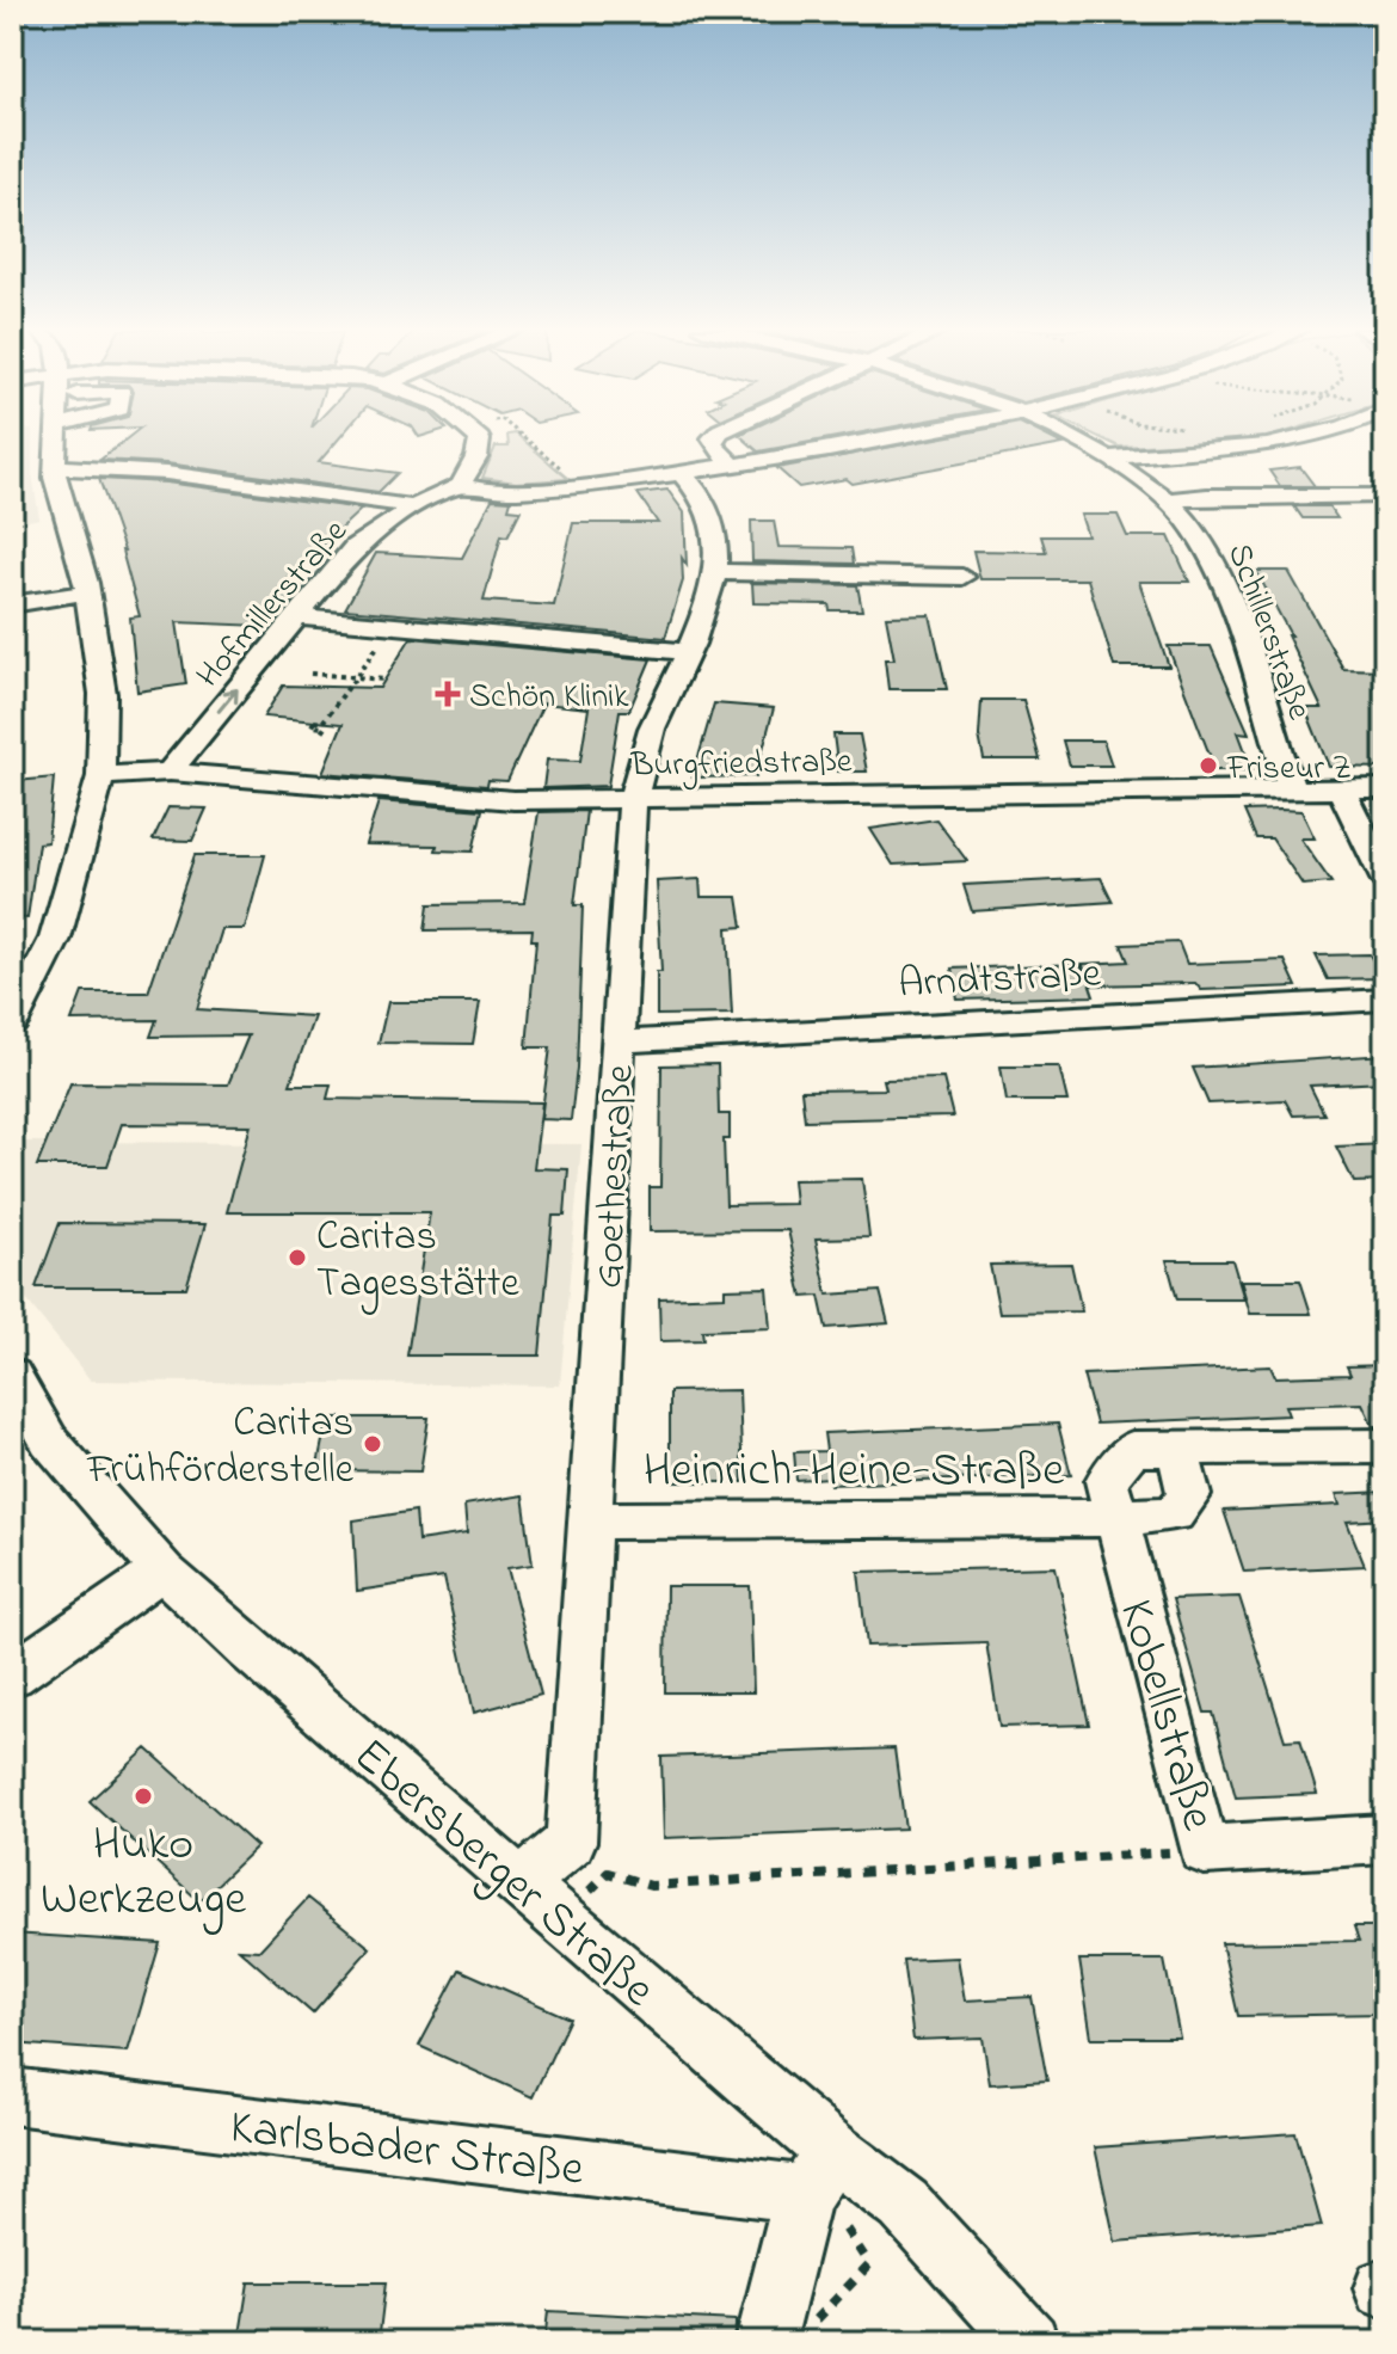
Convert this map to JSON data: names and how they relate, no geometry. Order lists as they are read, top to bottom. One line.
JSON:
{"streets":{"street":["Hofmillerstraße","Schillerstraße","Burgfriedstraße","Arndtstraße","Goethestraße","Heinrich-Heine-Straße","Kobellstraße","Ebersberger Straße","Karlsbader Straße"]},"crossings":[["Hofmillerstraße","Burgfriedstraße"],["Schillerstraße","Burgfriedstraße"],["Burgfriedstraße","Goethestraße"],["Arndtstraße","Goethestraße"],["Goethestraße","Heinrich-Heine-Straße"],["Goethestraße","Ebersberger Straße"],["Heinrich-Heine-Straße","Kobellstraße"],["Ebersberger Straße","Karlsbader Straße"]],"one_way":["Hofmillerstraße"],"places":{"health":["Schön Klinik"],"other":["Friseur Z","Caritas Tagesstätte","Caritas Frühförderstelle","Huko Werkzeuge"]}}
